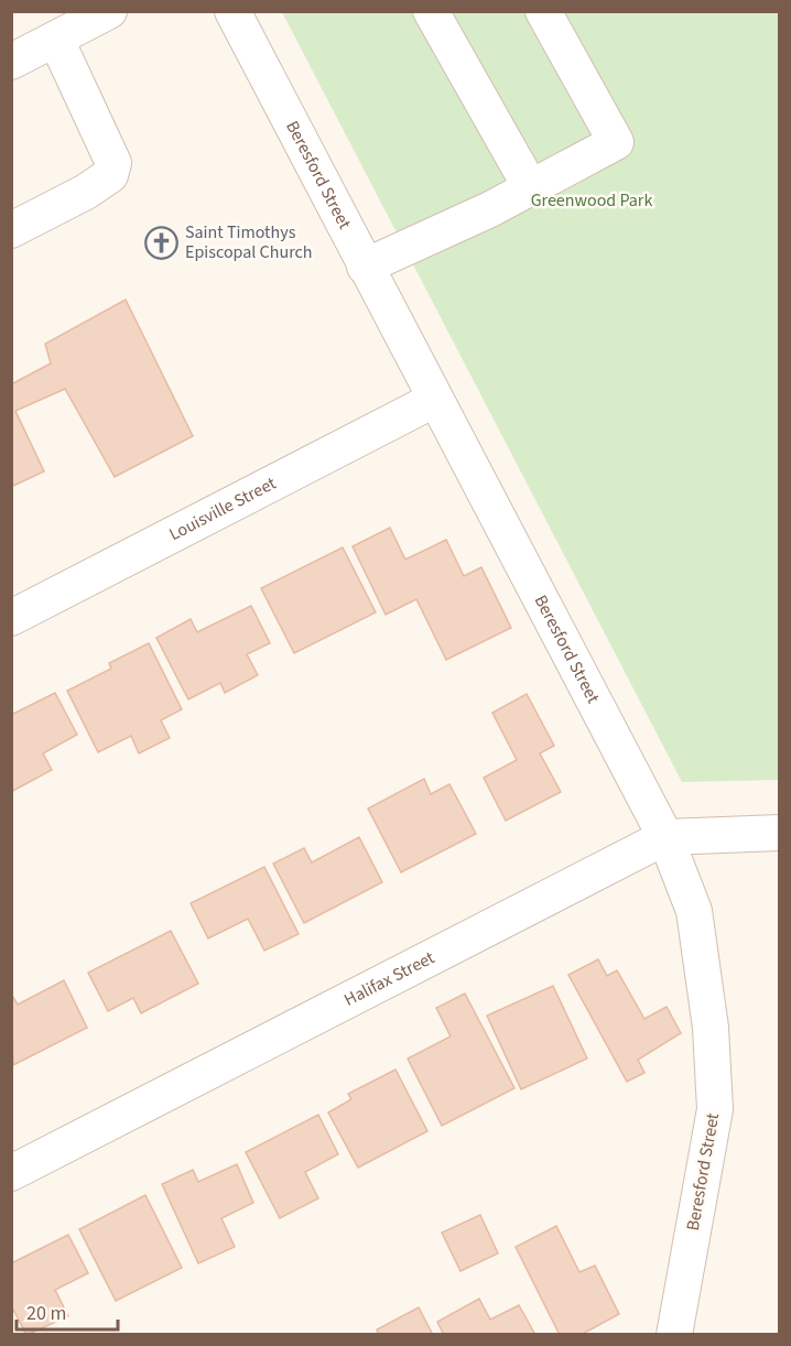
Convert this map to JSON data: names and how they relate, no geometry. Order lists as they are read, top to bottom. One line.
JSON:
{"streets":{"street":["Beresford Street","Louisville Street","Halifax Street"]},"crossings":[["Beresford Street","Louisville Street"],["Beresford Street","Halifax Street"]],"parks":["Greenwood Park"],"places":{"church":["Saint Timothys Episcopal Church"]},"scale_bar":"20 m"}
